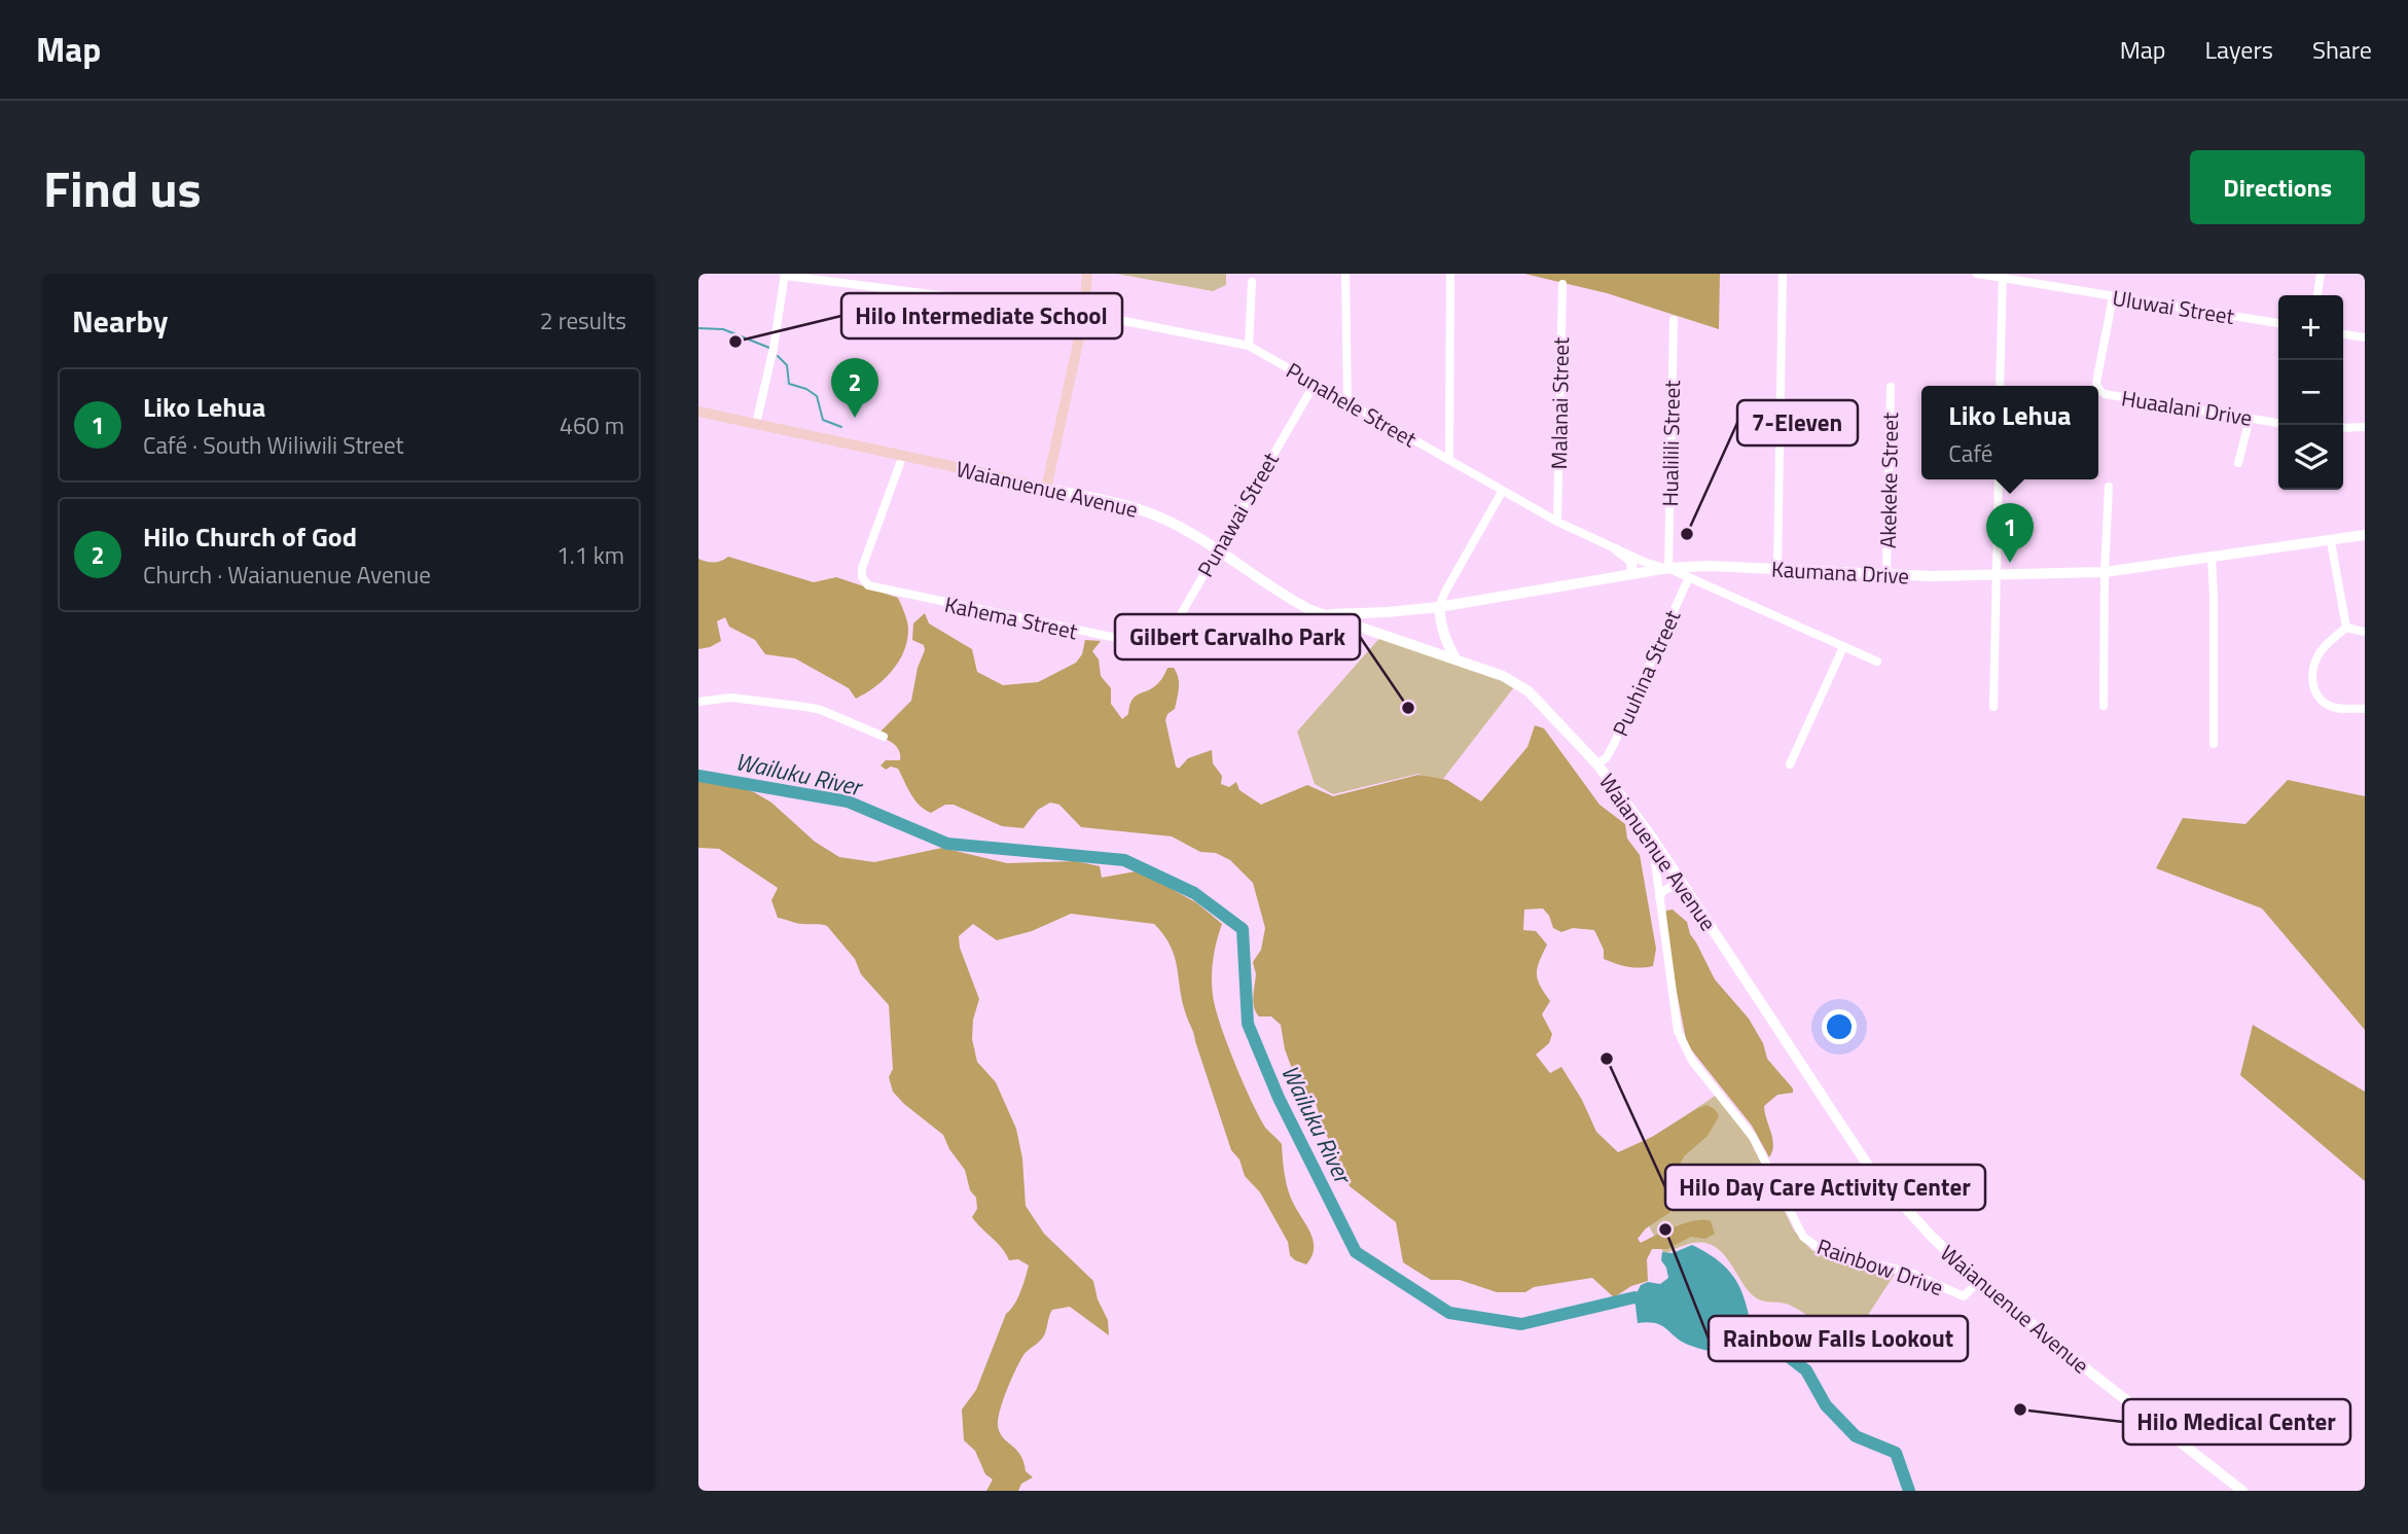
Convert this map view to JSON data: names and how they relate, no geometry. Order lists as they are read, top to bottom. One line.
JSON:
{"streets":{"main road":["Waianuenue Avenue"],"street":["Uluwai Street","Malanai Street","Punahele Street","Huaalani Drive","Hualilili Street","Akekeke Street","Punawai Street","Kaumana Drive","Kahema Street","Puuhina Street","Rainbow Drive"]},"crossings":[["Uluwai Street","Huaalani Drive"],["Malanai Street","Punahele Street"],["Punahele Street","Hualilili Street"],["Punahele Street","Punawai Street"],["Punahele Street","Kaumana Drive"],["Punahele Street","Puuhina Street"],["Hualilili Street","Kaumana Drive"],["Akekeke Street","Kaumana Drive"],["Waianuenue Avenue","Punawai Street"],["Waianuenue Avenue","Kaumana Drive"],["Waianuenue Avenue","Kahema Street"],["Waianuenue Avenue","Puuhina Street"],["Waianuenue Avenue","Rainbow Drive"],["Punawai Street","Kahema Street"]],"water":["Wailuku River"],"places":["Hilo Intermediate School","7-Eleven","Gilbert Carvalho Park","Hilo Day Care Activity Center","Rainbow Falls Lookout","Hilo Medical Center"],"page":{"header":"Map","nav":["Map","Layers","Share"],"title":"Find us","buttons":"Directions","heading":["Nearby","2 results"],"map_buttons":["+","−"],"pins":["2","1"],"list":[{"mark":"1","name":"Liko Lehua","note":"Café · South Wiliwili Street","value":"460 m"},{"mark":"2","name":"Hilo Church of God","note":"Church · Waianuenue Avenue","value":"1.1 km"}],"popup":["Liko Lehua","Café"]}}
